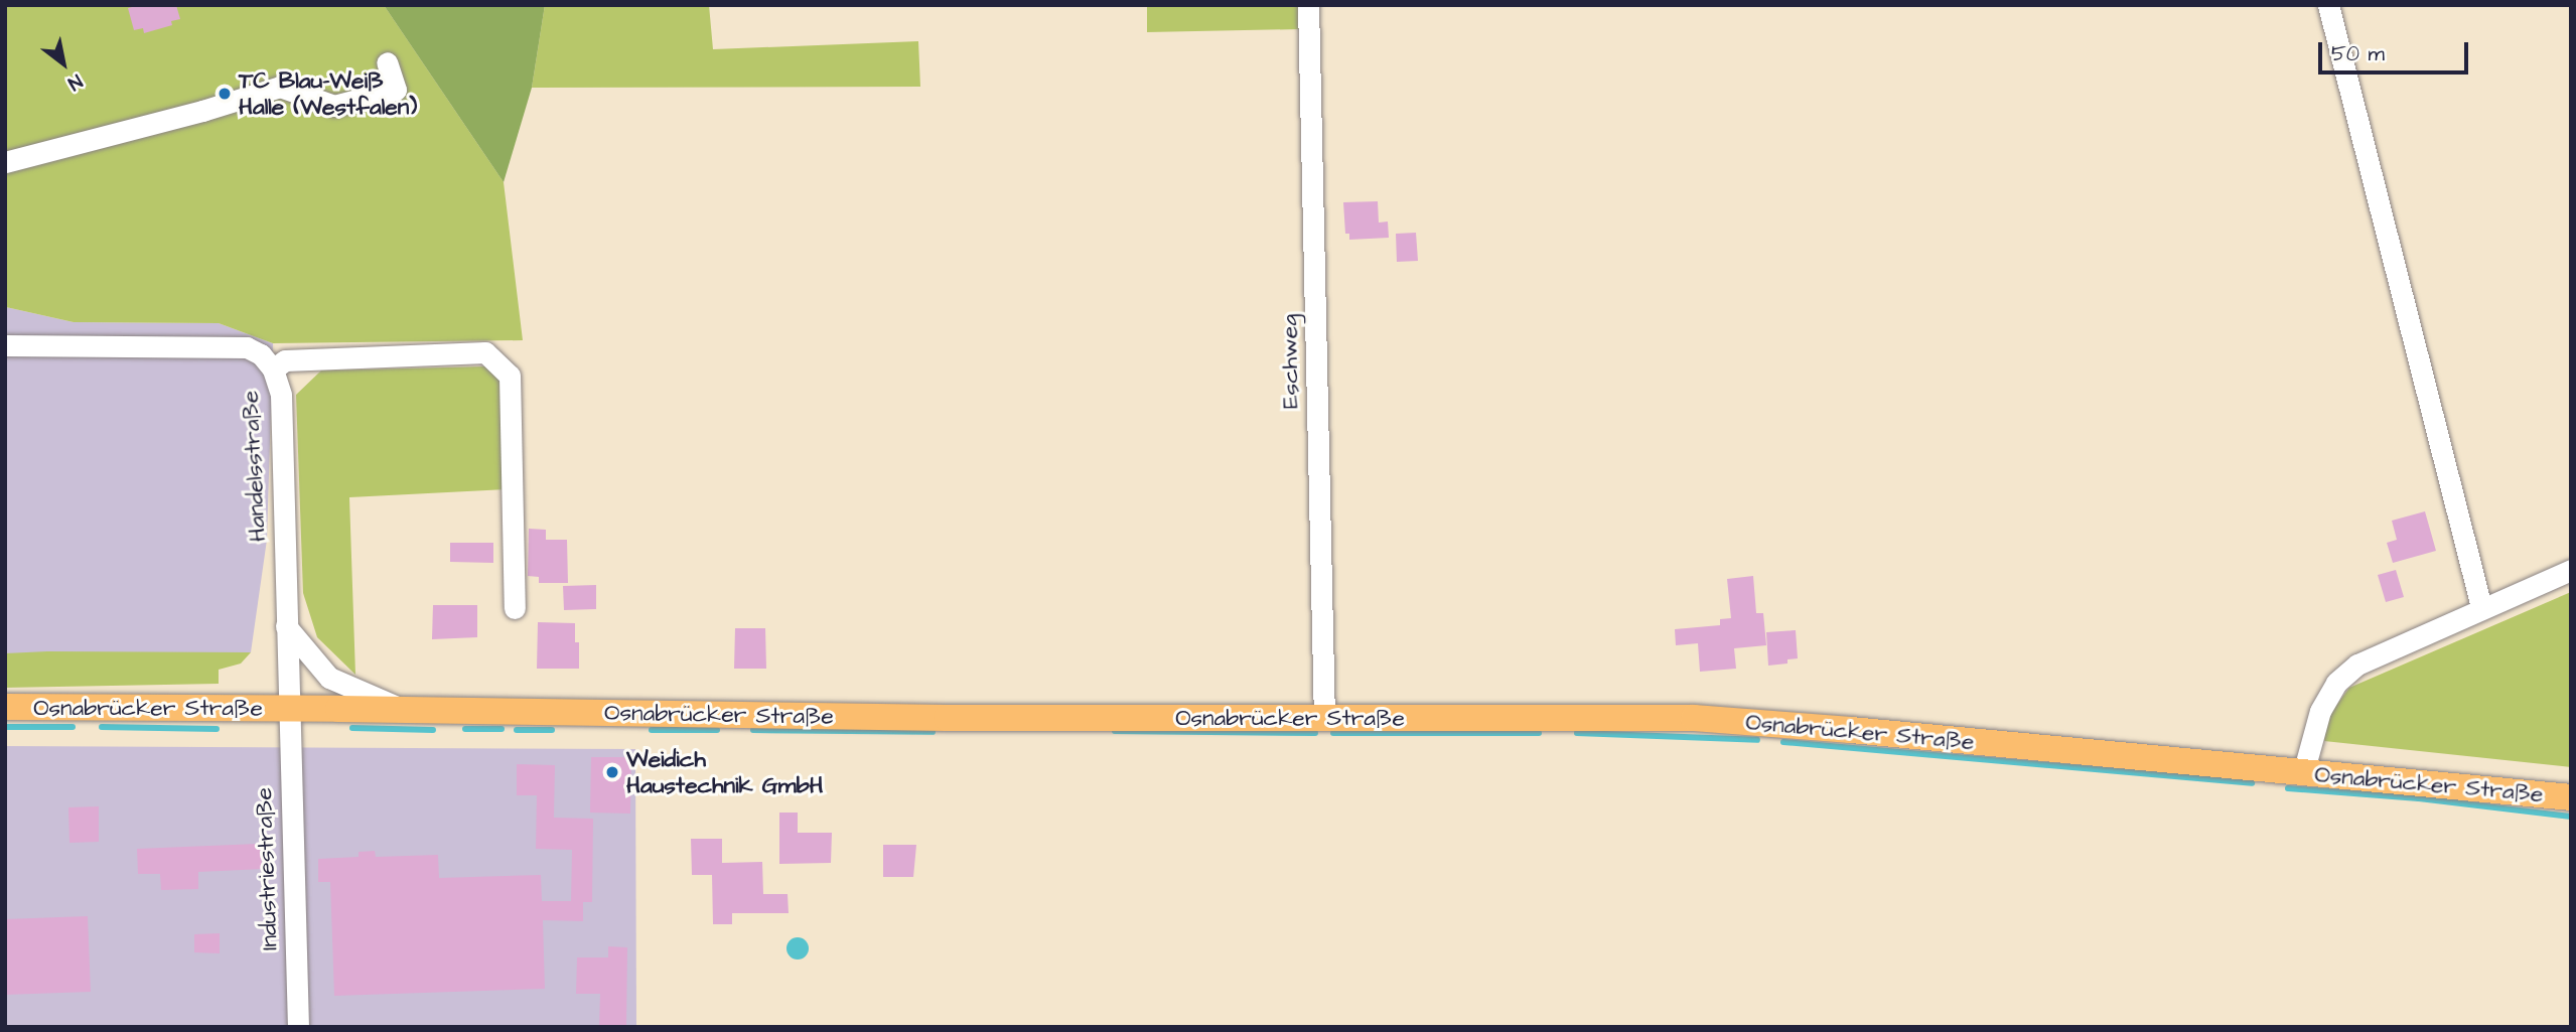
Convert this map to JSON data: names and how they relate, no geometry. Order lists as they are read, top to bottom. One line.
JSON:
{"streets":{"main road":["Osnabrücker Straße"],"street":["Eschweg","Handelsstraße","Industriestraße"]},"crossings":[["Eschweg","Osnabrücker Straße"],["Handelsstraße","Osnabrücker Straße"],["Handelsstraße","Industriestraße"],["Osnabrücker Straße","Industriestraße"]],"places":["TC Blau-Weiß Halle (Westfalen)","Weidich Haustechnik GmbH"],"scale_bar":"50 m","north":"bottom right"}
